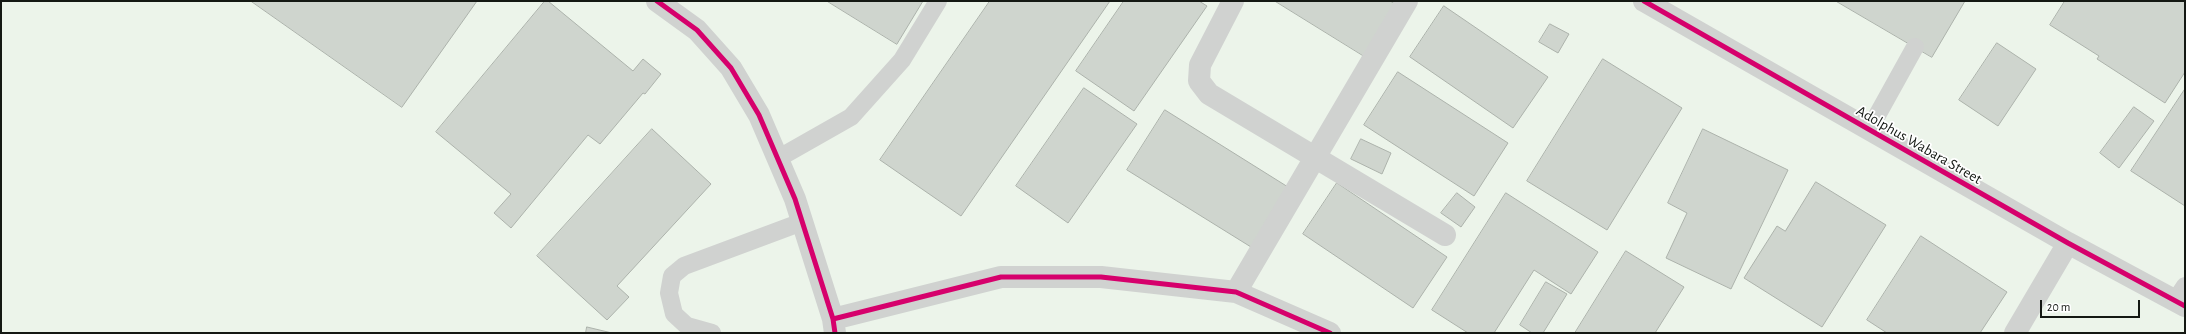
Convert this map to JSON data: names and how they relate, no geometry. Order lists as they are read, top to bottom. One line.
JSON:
{"streets":{"street":["Adolphus Wabara Street"]},"scale_bar":"20 m"}
